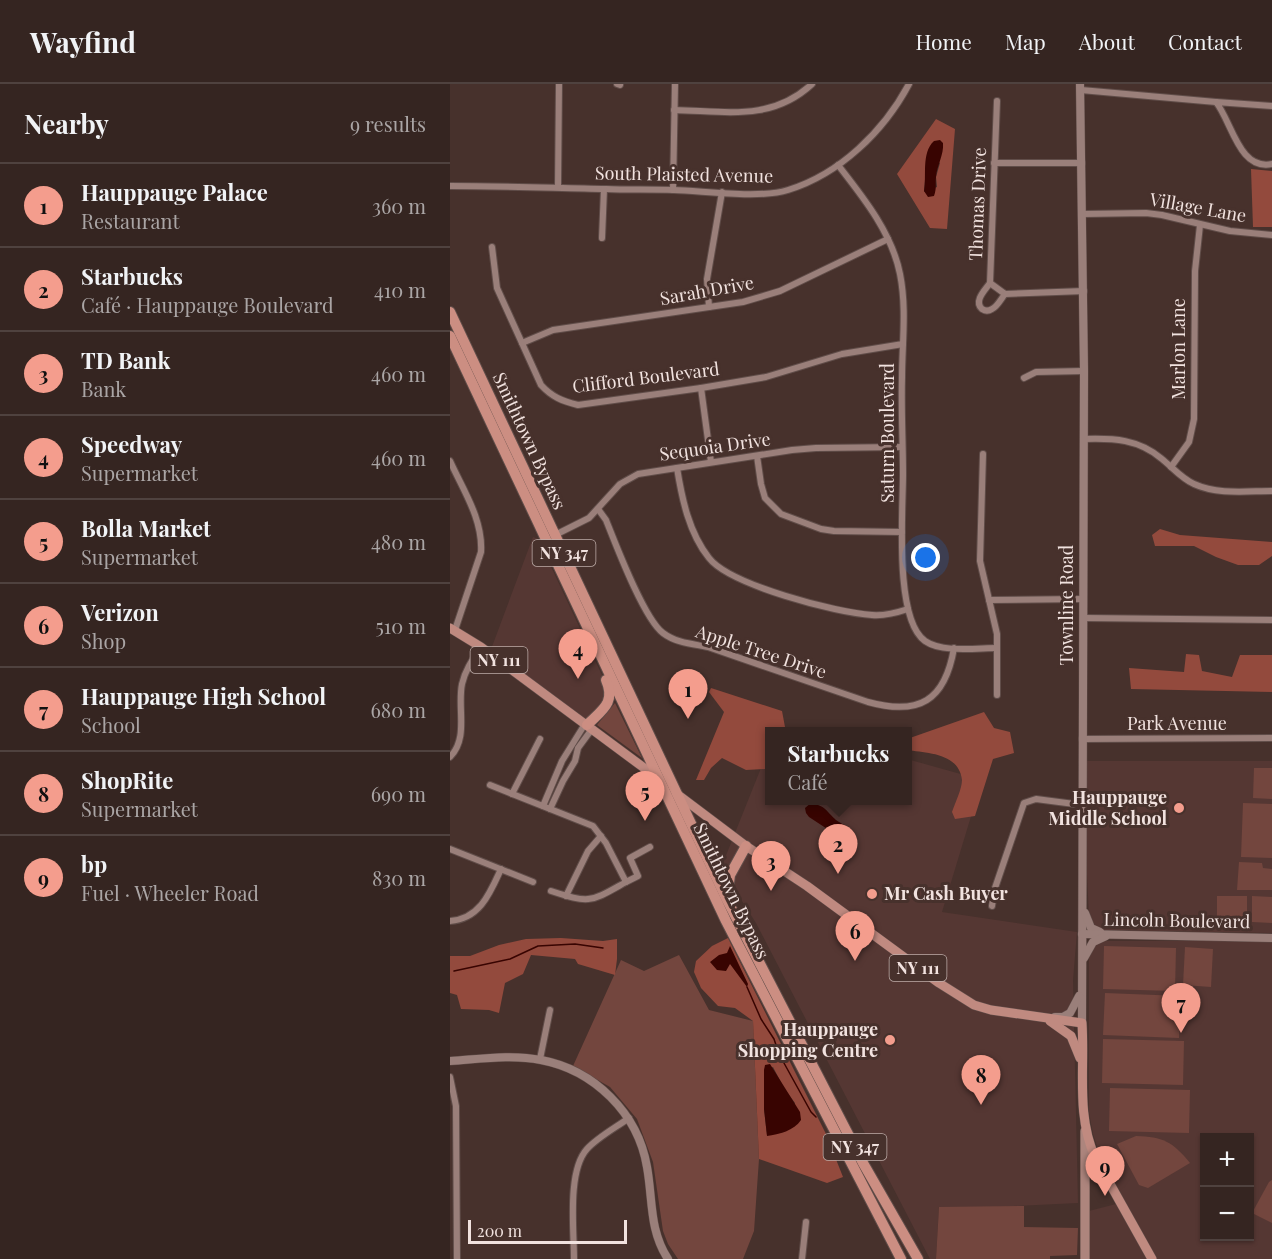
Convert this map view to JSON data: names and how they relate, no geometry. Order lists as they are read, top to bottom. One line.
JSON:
{"streets":{"highway":["Smithtown Bypass","NY 347"],"main road":["Townline Road","NY 111"],"street":["South Plaisted Avenue","Thomas Drive","Village Lane","Sarah Drive","Marlon Lane","Clifford Boulevard","Saturn Boulevard","Sequoia Drive","Apple Tree Drive","Park Avenue","Lincoln Boulevard"]},"crossings":[["South Plaisted Avenue","Saturn Boulevard"],["Village Lane","Marlon Lane"],["Village Lane","Townline Road"],["Sarah Drive","Clifford Boulevard"],["Sarah Drive","Saturn Boulevard"],["Clifford Boulevard","Saturn Boulevard"],["Saturn Boulevard","Sequoia Drive"],["Saturn Boulevard","Apple Tree Drive"],["Smithtown Bypass","Sequoia Drive"],["Smithtown Bypass","NY 111"],["Sequoia Drive","Apple Tree Drive"],["Townline Road","NY 111"],["Townline Road","Park Avenue"],["Townline Road","Lincoln Boulevard"]],"places":["Hauppauge Middle School","Mr Cash Buyer","Hauppauge Shopping Centre"],"scale_bar":"200 m","page":{"header":"Wayfind","nav":["Home","Map","About","Contact"],"heading":["Nearby","9 results"],"list":[{"mark":"1","name":"Hauppauge Palace","note":"Restaurant","value":"360 m"},{"mark":"2","name":"Starbucks","note":"Café · Hauppauge Boulevard","value":"410 m"},{"mark":"3","name":"TD Bank","note":"Bank","value":"460 m"},{"mark":"4","name":"Speedway","note":"Supermarket","value":"460 m"},{"mark":"5","name":"Bolla Market","note":"Supermarket","value":"480 m"},{"mark":"6","name":"Verizon","note":"Shop","value":"510 m"},{"mark":"7","name":"Hauppauge High School","note":"School","value":"680 m"},{"mark":"8","name":"ShopRite","note":"Supermarket","value":"690 m"},{"mark":"9","name":"bp","note":"Fuel · Wheeler Road","value":"830 m"}],"pins":["4","1","5","2","3","6","7","8","9"],"popup":["Starbucks","Café"],"map_buttons":["+","−"],"scale":"200 m"}}
